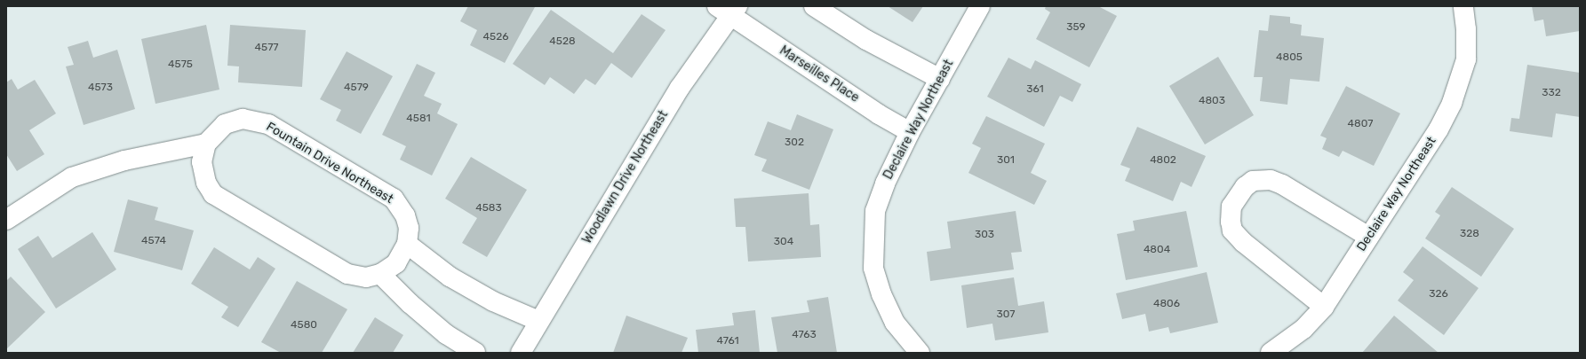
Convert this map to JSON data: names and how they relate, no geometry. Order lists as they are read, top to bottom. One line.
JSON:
{"streets":{"street":["Marseilles Place","Declaire Way Northeast","Fountain Drive Northeast","Woodlawn Drive Northeast"]},"crossings":[["Marseilles Place","Declaire Way Northeast"],["Marseilles Place","Woodlawn Drive Northeast"]],"house_numbers":["359","4526","4528","4577","4805","4575","4573","4579","361","332","4803","4581","4807","302","301","4802","4583","328","303","4574","304","4804","326","4806","307","4580","4763","4761"]}
